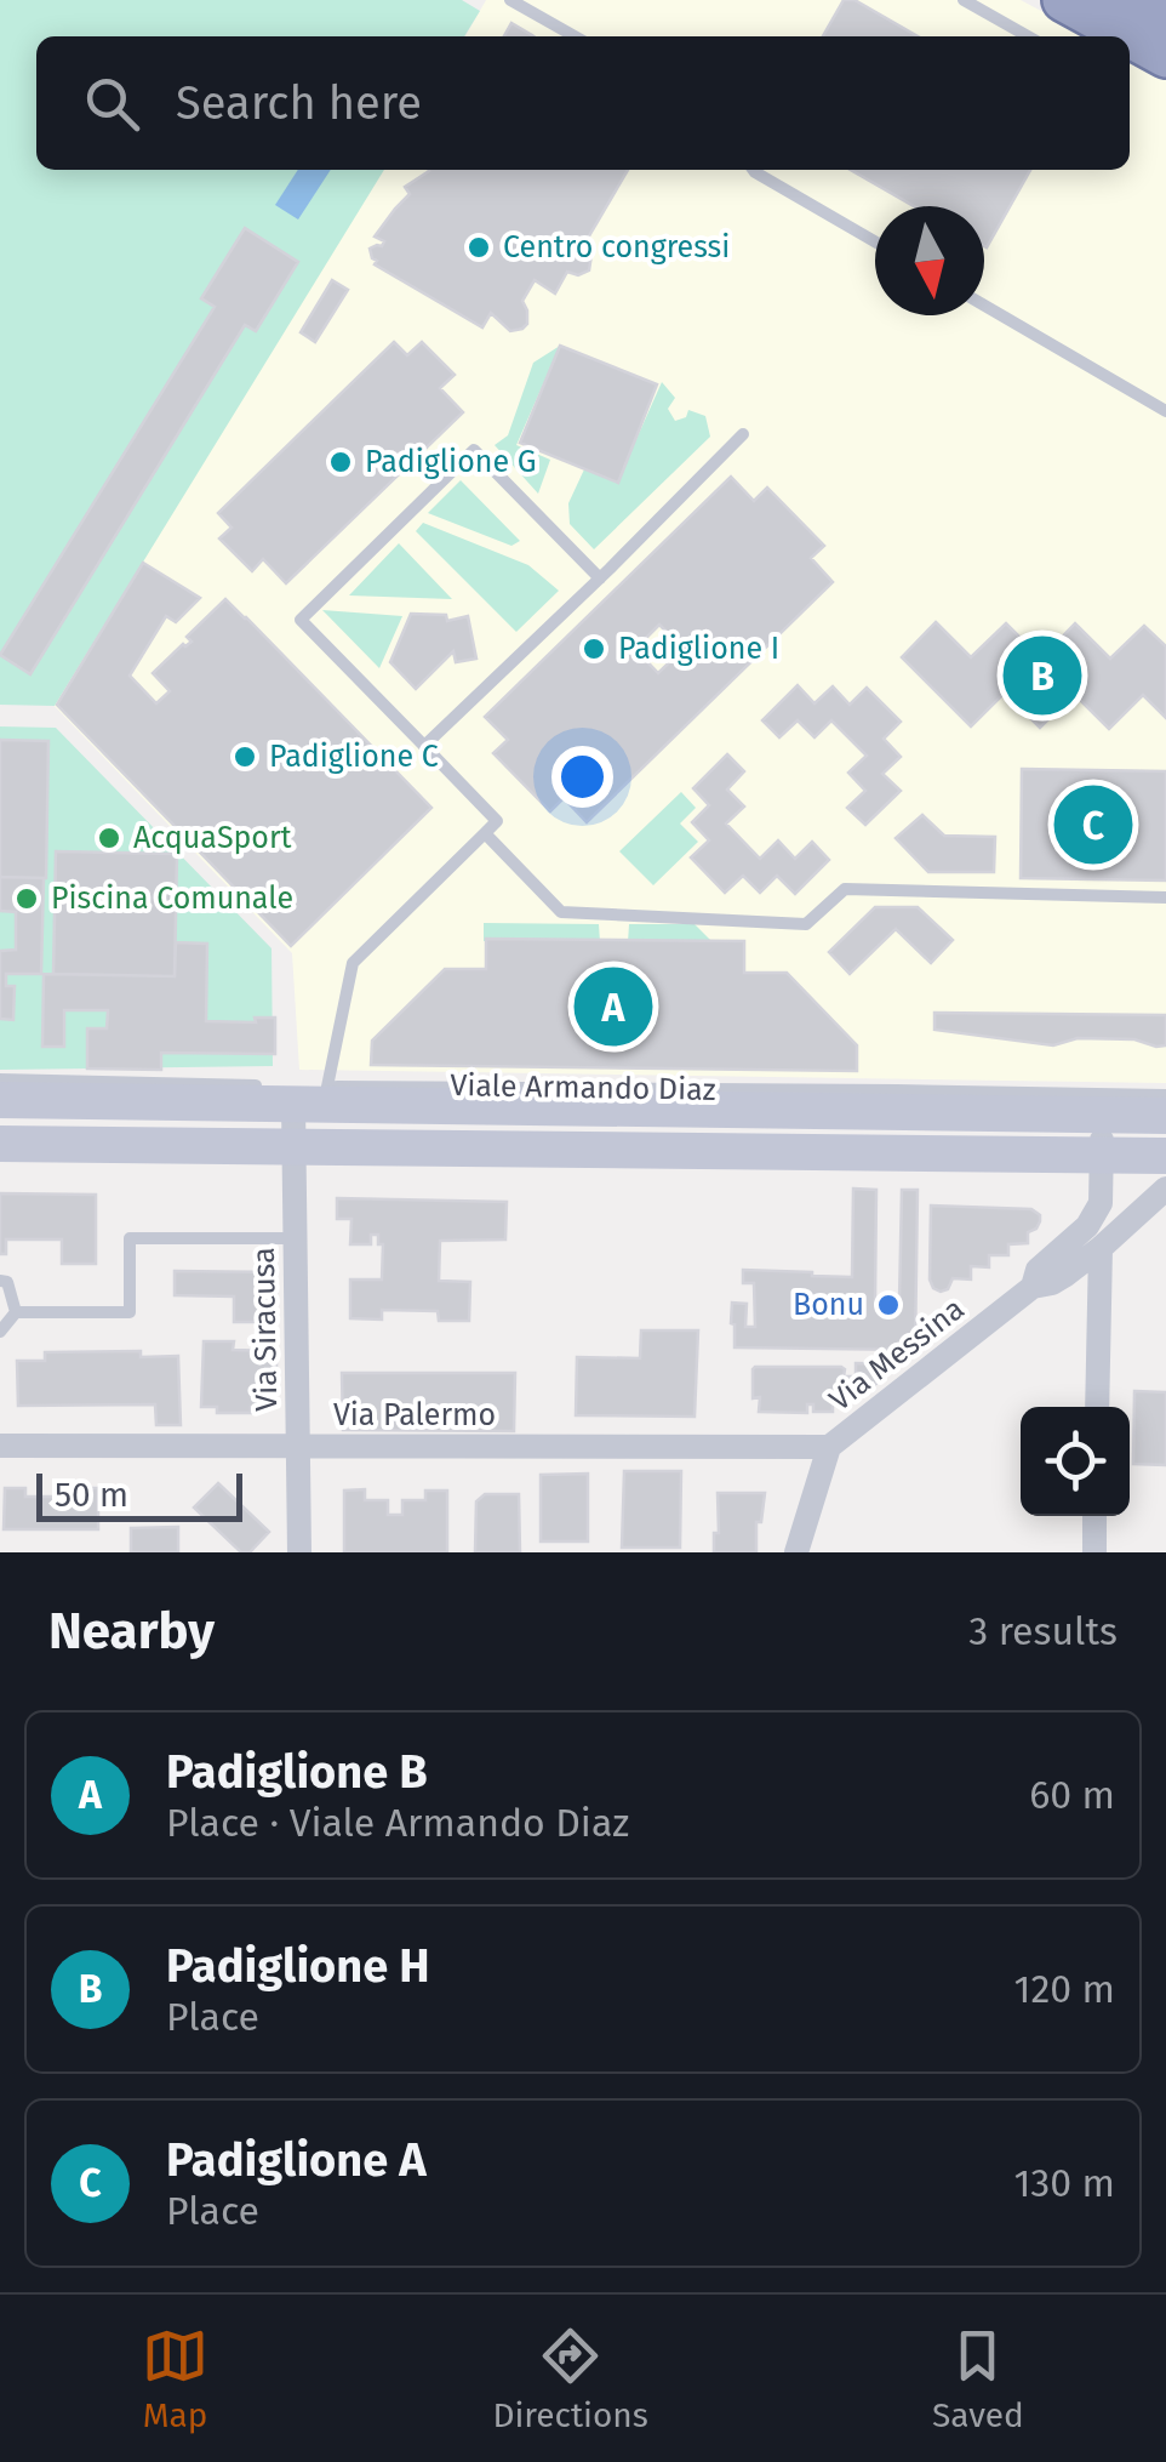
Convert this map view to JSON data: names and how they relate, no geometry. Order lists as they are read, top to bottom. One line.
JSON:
{"streets":{"main road":["Viale Armando Diaz"],"street":["Via Siracusa","Via Messina","Via Palermo"]},"crossings":[["Viale Armando Diaz","Via Siracusa"],["Viale Armando Diaz","Via Messina"],["Via Siracusa","Via Palermo"],["Via Messina","Via Palermo"]],"places":["Centro congressi","Padiglione G","Padiglione I","Padiglione C","AcquaSport","Piscina Comunale","Bonu"],"scale_bar":"50 m","north":"bottom","page":{"search":"Search here","pins":["B","C","A"],"scale":"50 m","heading":["Nearby","3 results"],"list":[{"mark":"A","name":"Padiglione B","note":"Place · Viale Armando Diaz","value":"60 m"},{"mark":"B","name":"Padiglione H","note":"Place","value":"120 m"},{"mark":"C","name":"Padiglione A","note":"Place","value":"130 m"}],"nav":["Map","Directions","Saved"]}}
